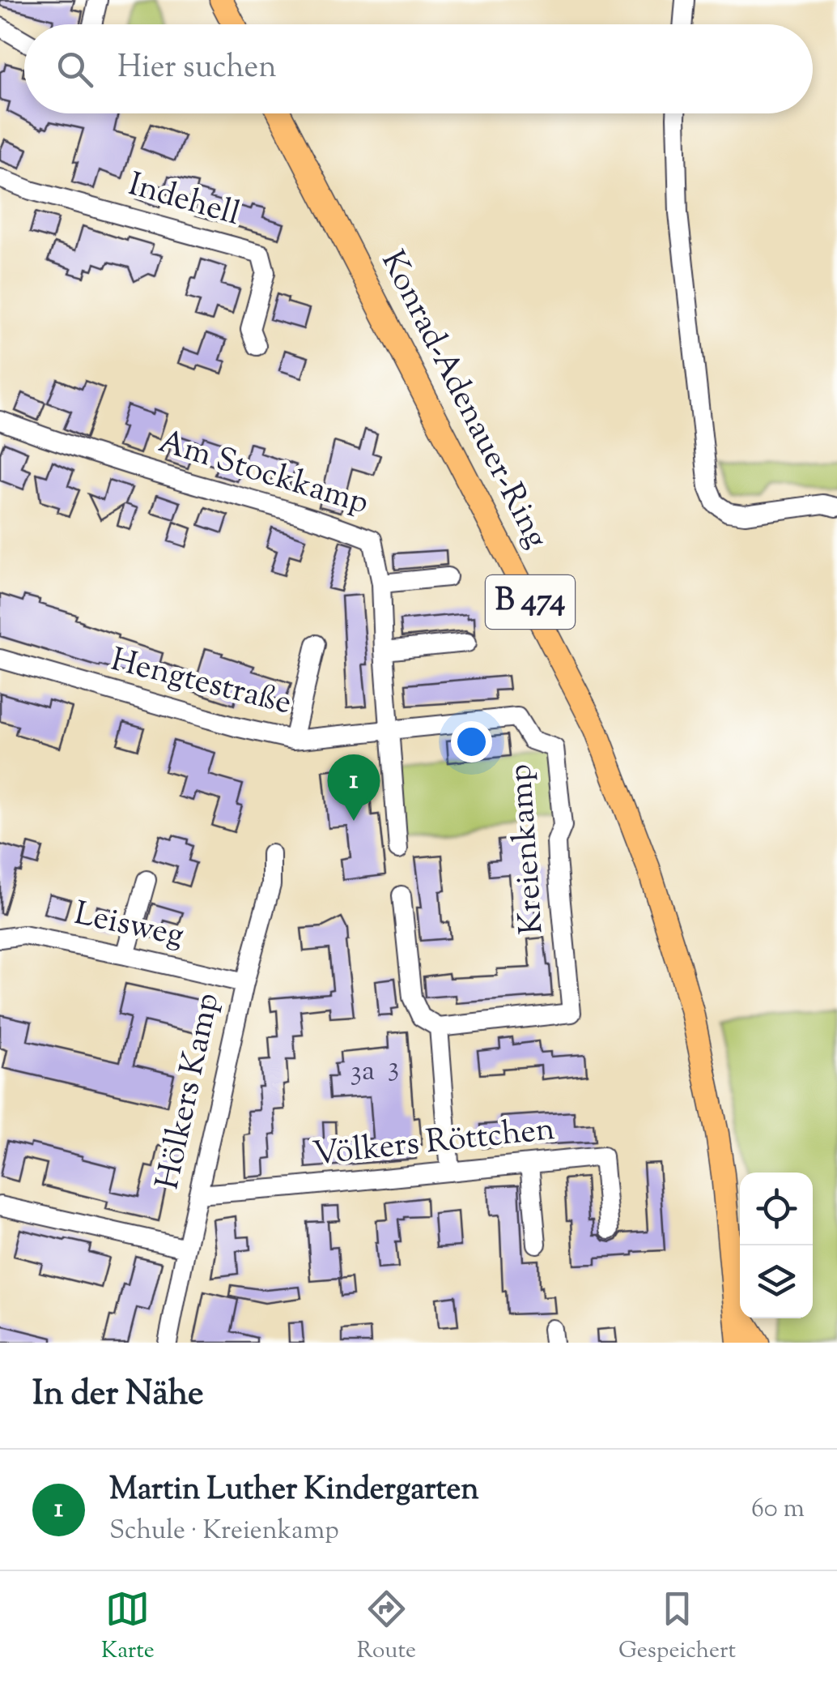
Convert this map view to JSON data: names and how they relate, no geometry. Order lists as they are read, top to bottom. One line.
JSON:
{"streets":{"main road":["Konrad-Adenauer-Ring","B 474"],"street":["Indehell","Am Stockkamp","Hengtestraße","Kreienkamp","Leisweg","Hölkers Kamp","Völkers Röttchen"]},"crossings":[["Am Stockkamp","Hengtestraße"],["Am Stockkamp","Kreienkamp"],["Hengtestraße","Kreienkamp"],["Leisweg","Hölkers Kamp"],["Hölkers Kamp","Völkers Röttchen"]],"house_numbers":["3","3a"],"page":{"search":"Hier suchen","pins":"1","heading":"In der Nähe","list":[{"mark":"1","name":"Martin Luther Kindergarten","note":"Schule · Kreienkamp","value":"60 m"}],"nav":["Karte","Route","Gespeichert"]}}
